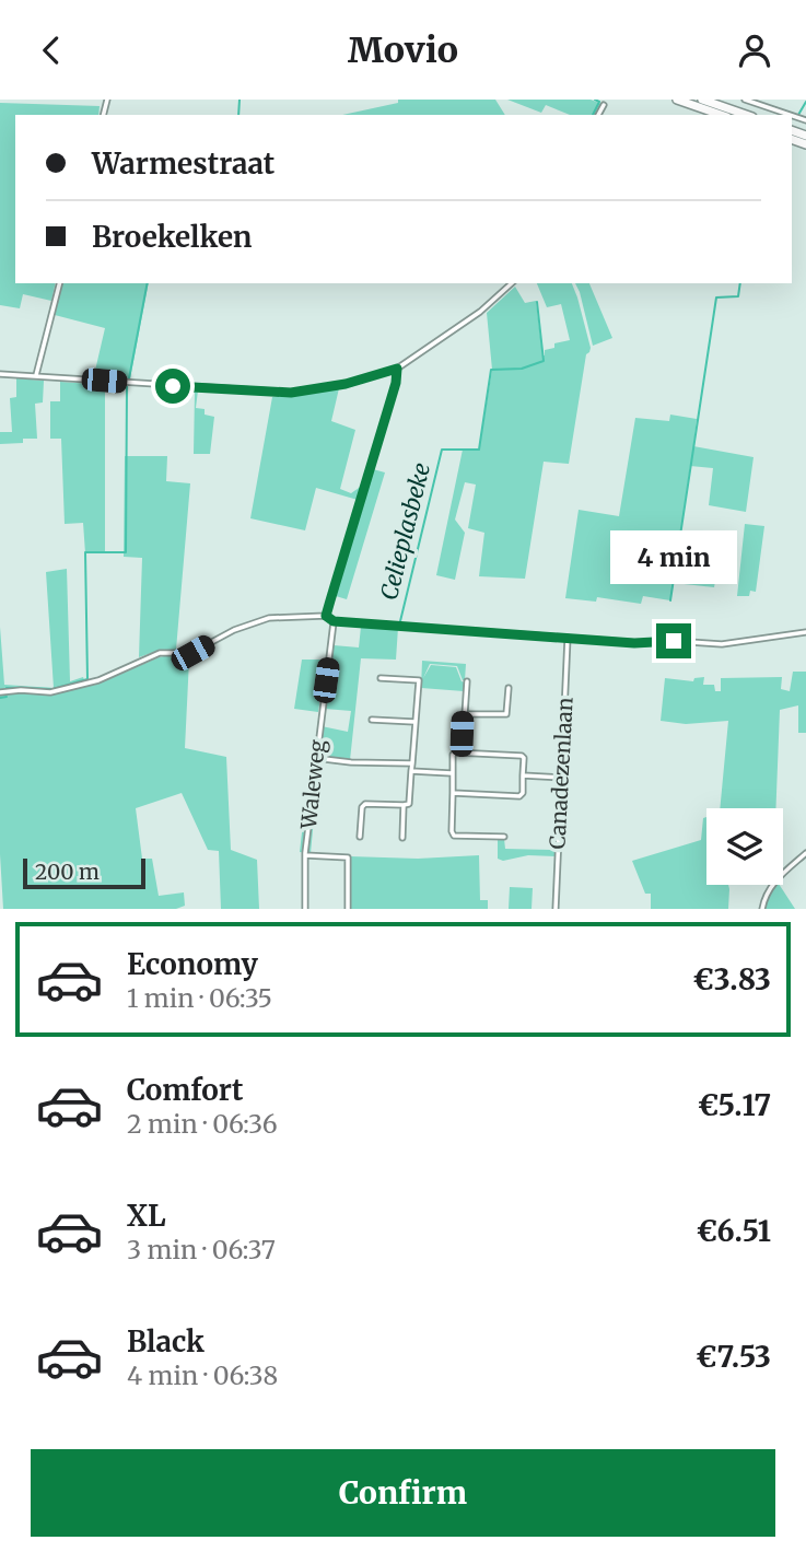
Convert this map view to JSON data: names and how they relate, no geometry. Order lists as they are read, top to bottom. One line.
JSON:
{"streets":{"street":["Canadezenlaan","Waleweg"]},"water":["Celieplasbeke"],"scale_bar":"200 m","page":{"header":"Movio","banner":["Warmestraat","Broekelken"],"bubble":"4 min","scale":"200 m","list":[{"name":"Economy","note":"1 min · 06:35","value":"€3.83"},{"name":"Comfort","note":"2 min · 06:36","value":"€5.17"},{"name":"XL","note":"3 min · 06:37","value":"€6.51"},{"name":"Black","note":"4 min · 06:38","value":"€7.53"}],"buttons":"Confirm"}}
